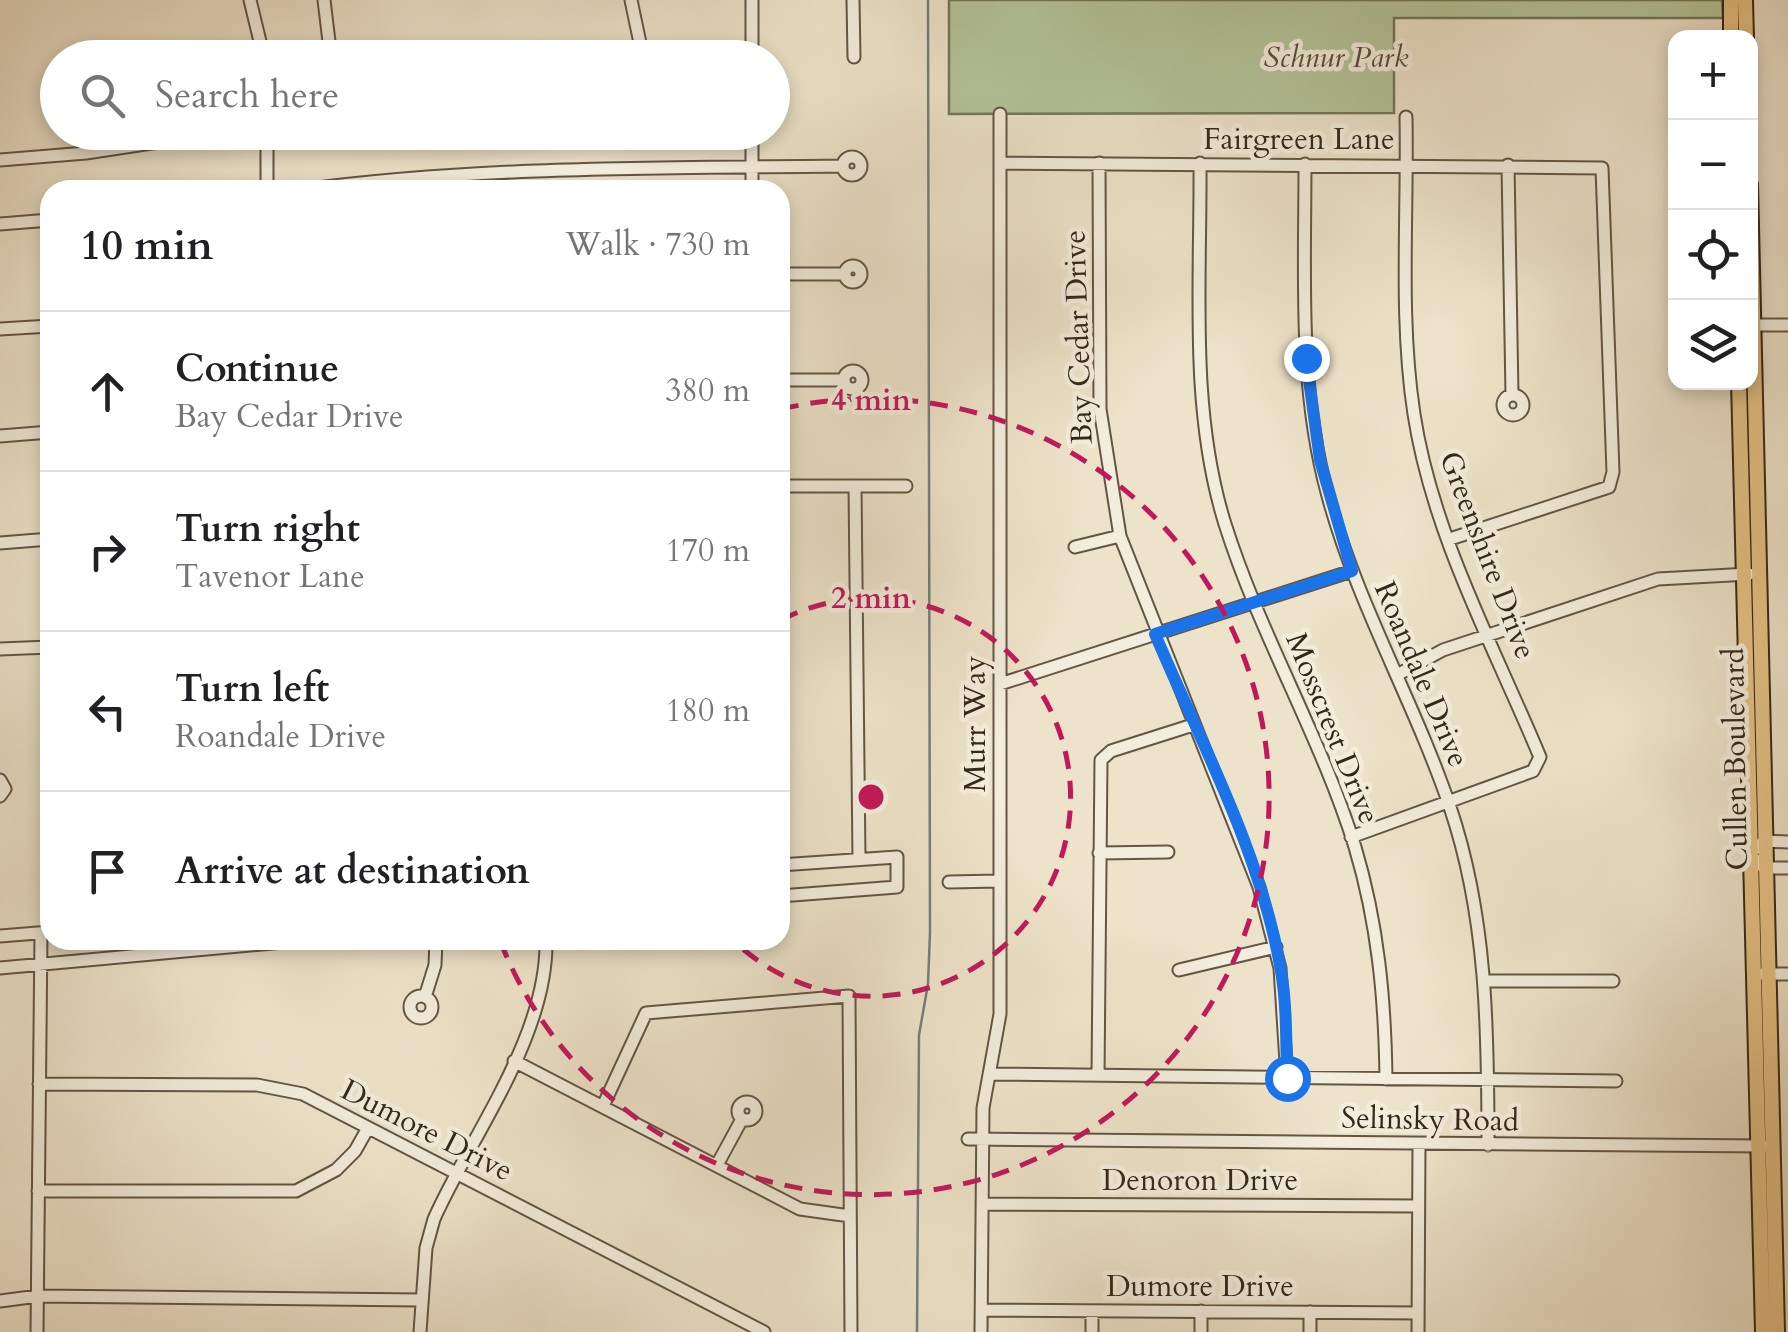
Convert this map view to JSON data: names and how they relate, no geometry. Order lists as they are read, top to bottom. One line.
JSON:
{"streets":{"main road":["Cullen Boulevard"],"street":["Fairgreen Lane","Bay Cedar Drive","Greenshire Drive","Roandale Drive","Murr Way","Mosscrest Drive","Selinsky Road","Dumore Drive","Denoron Drive"]},"crossings":[["Fairgreen Lane","Bay Cedar Drive"],["Fairgreen Lane","Greenshire Drive"],["Fairgreen Lane","Roandale Drive"],["Fairgreen Lane","Murr Way"],["Fairgreen Lane","Mosscrest Drive"],["Greenshire Drive","Roandale Drive"],["Roandale Drive","Selinsky Road"],["Murr Way","Selinsky Road"],["Murr Way","Dumore Drive"],["Murr Way","Denoron Drive"],["Cullen Boulevard","Selinsky Road"]],"parks":["Schnur Park"],"page":{"map_buttons":["+","−"],"search":"Search here","heading":["10 min","Walk · 730 m"],"list":[["Continue","Bay Cedar Drive","380 m"],["Turn right","Tavenor Lane","170 m"],["Turn left","Roandale Drive","180 m"],"Arrive at destination"]},"rings":["4 min","2 min"]}
